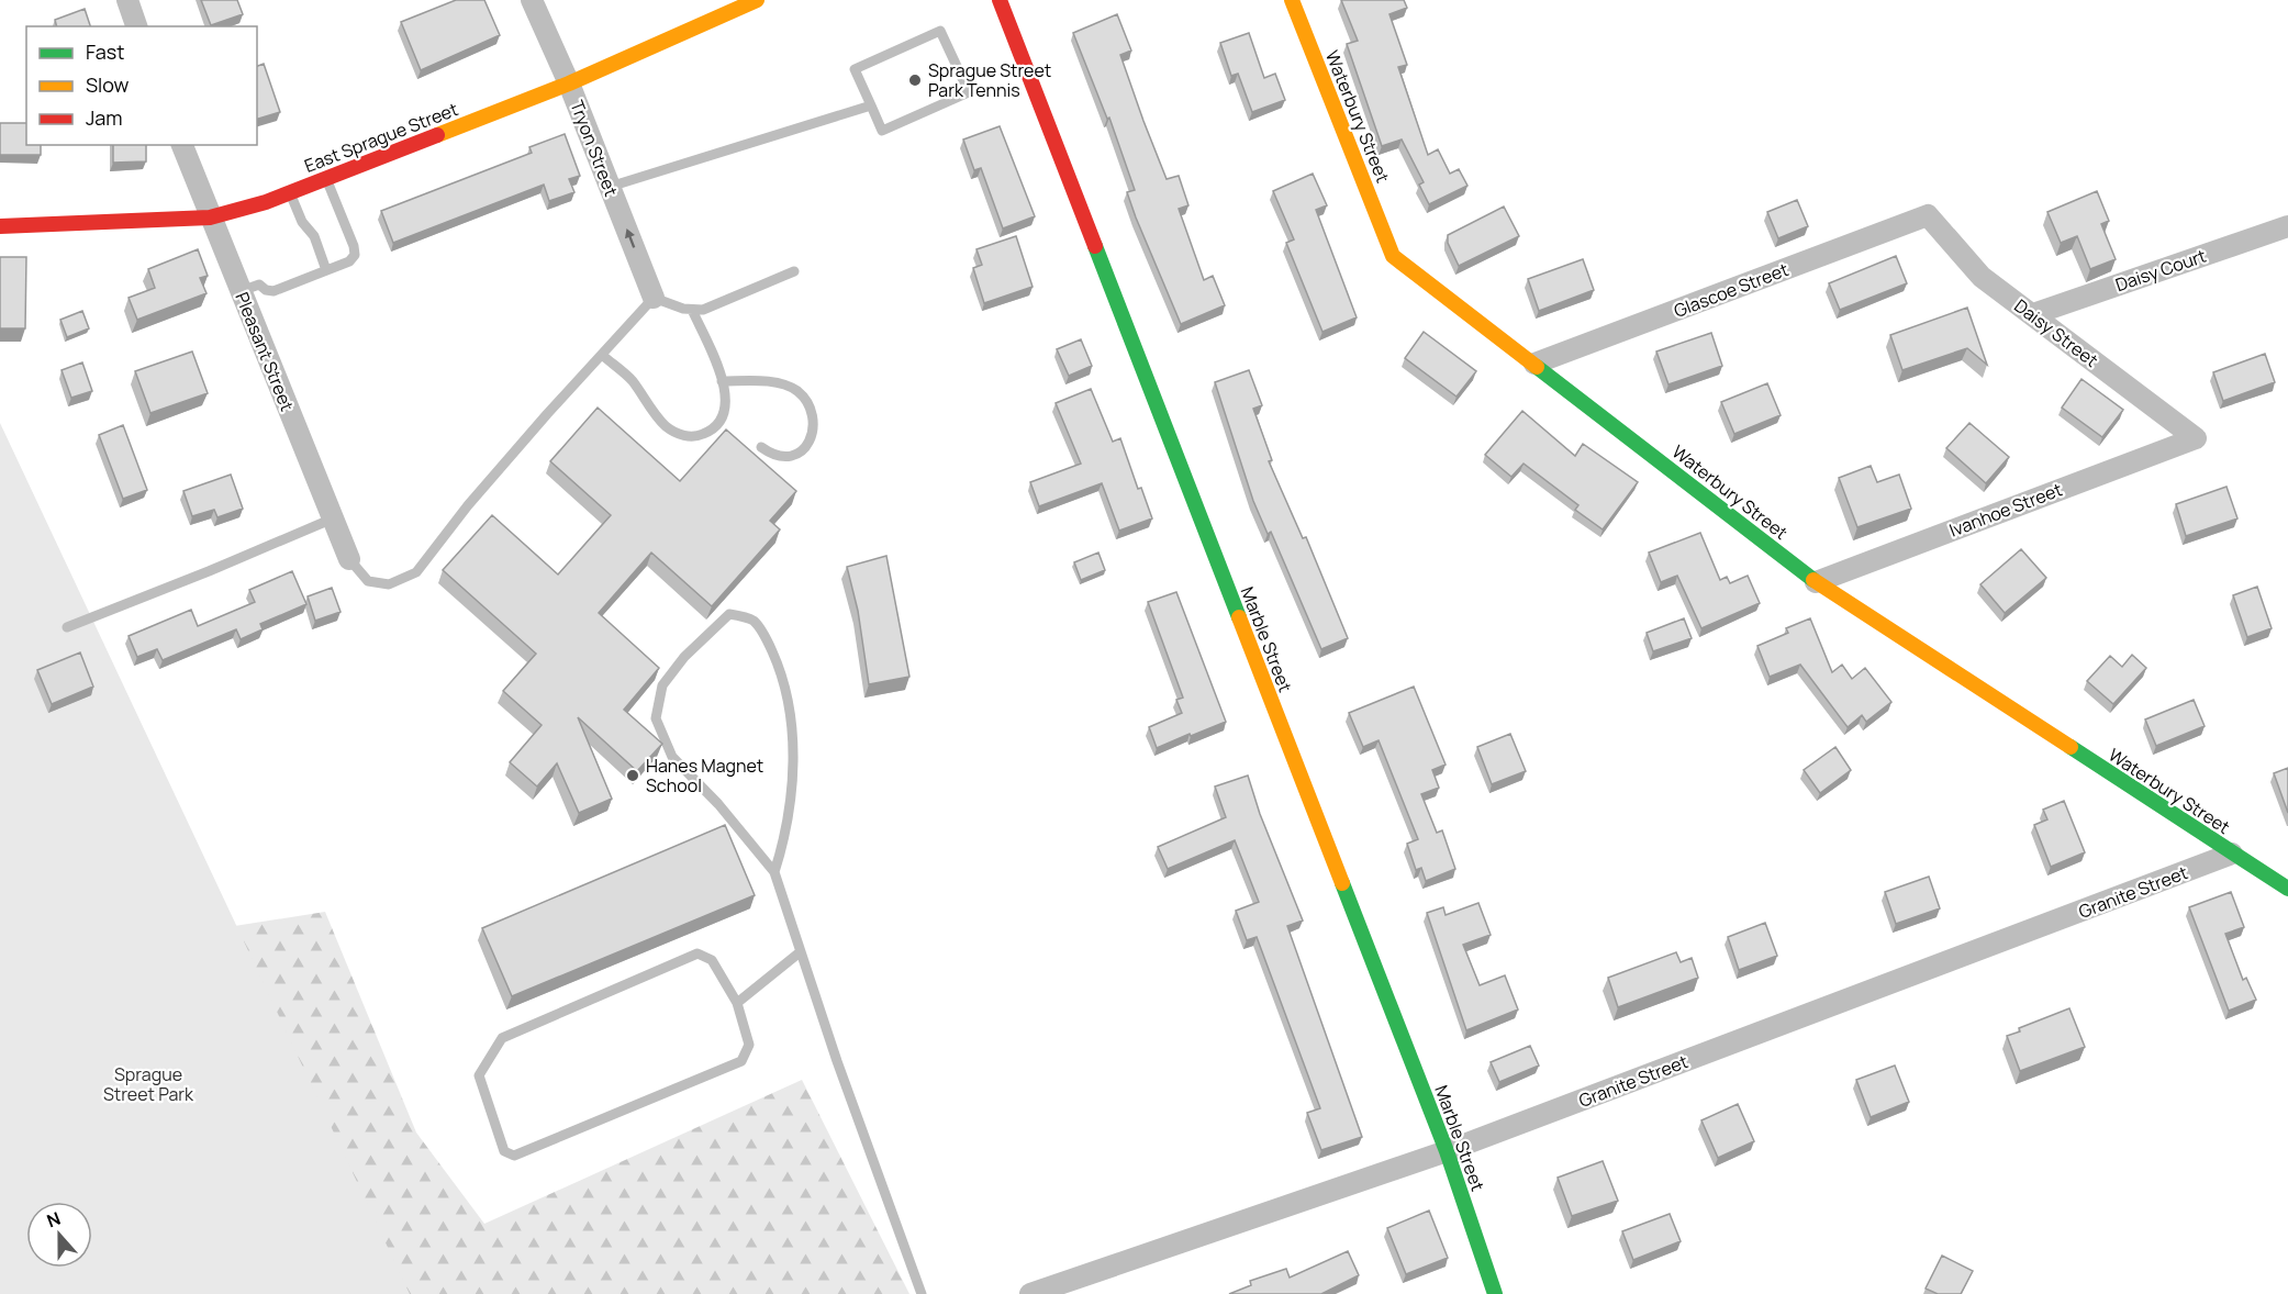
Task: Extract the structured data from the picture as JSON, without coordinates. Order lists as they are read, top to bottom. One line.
{"streets":{"street":["Waterbury Street","East Sprague Street","Tryon Street","Daisy Court","Glascoe Street","Daisy Street","Pleasant Street","Ivanhoe Street","Marble Street","Granite Street"]},"crossings":[["Waterbury Street","Glascoe Street"],["Waterbury Street","Ivanhoe Street"],["Waterbury Street","Granite Street"],["East Sprague Street","Tryon Street"],["East Sprague Street","Pleasant Street"],["Daisy Court","Daisy Street"],["Glascoe Street","Daisy Street"],["Daisy Street","Ivanhoe Street"],["Marble Street","Granite Street"]],"one_way":["Tryon Street"],"parks":["Sprague Street Park"],"places":["Sprague Street Park Tennis","Hanes Magnet School"],"legend":["Fast","Slow","Jam"],"north":"top"}
